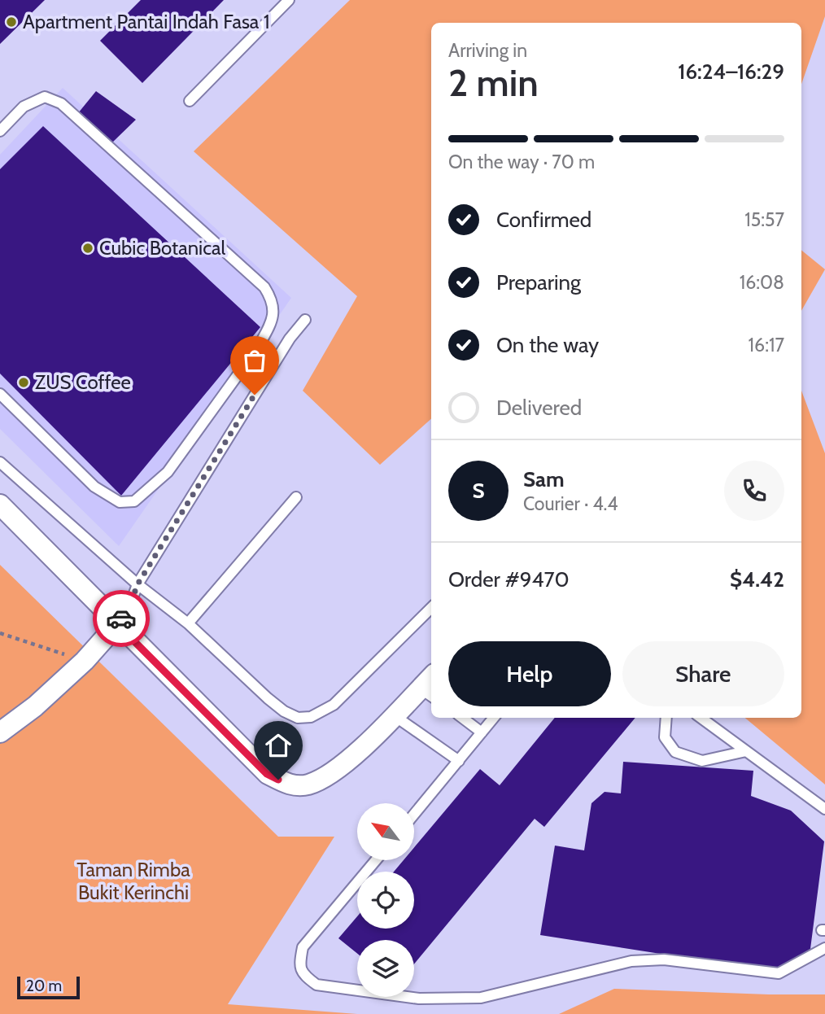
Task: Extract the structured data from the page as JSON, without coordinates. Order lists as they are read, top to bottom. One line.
{"parks":["Taman Rimba Bukit Kerinchi"],"places":["Apartment Pantai Indah Fasa 1","Cubic Botanical","ZUS Coffee"],"scale_bar":"20 m","north":"top left","page":{"heading":["2 min","Arriving in","16:24–16:29"],"panel":["Sam","Courier · 4.4","Order #9470","$4.42"],"bar":"On the way · 70 m","list":[["Confirmed","15:57"],["Preparing","16:08"],["On the way","16:17"],"Delivered"],"round":"S","buttons":["Help","Share"],"scale":"20 m"}}
